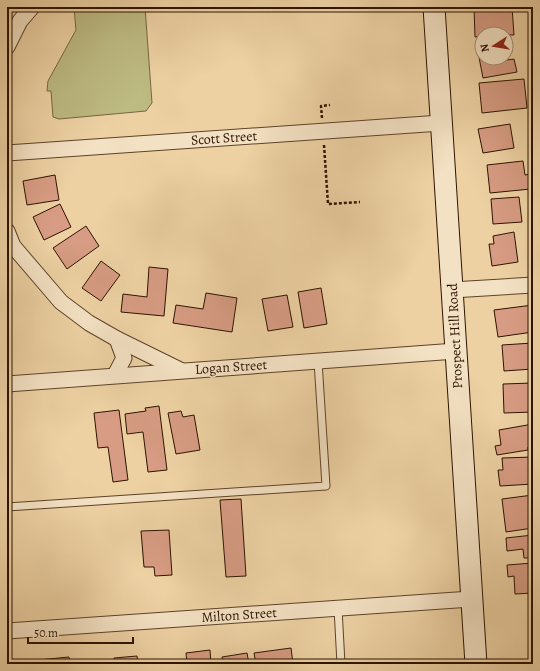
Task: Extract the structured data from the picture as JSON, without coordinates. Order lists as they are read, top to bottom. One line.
{"streets":{"street":["Scott Street","Prospect Hill Road","Logan Street","Milton Street"]},"crossings":[["Scott Street","Prospect Hill Road"],["Prospect Hill Road","Logan Street"],["Prospect Hill Road","Milton Street"]],"scale_bar":"50 m","north":"left"}
